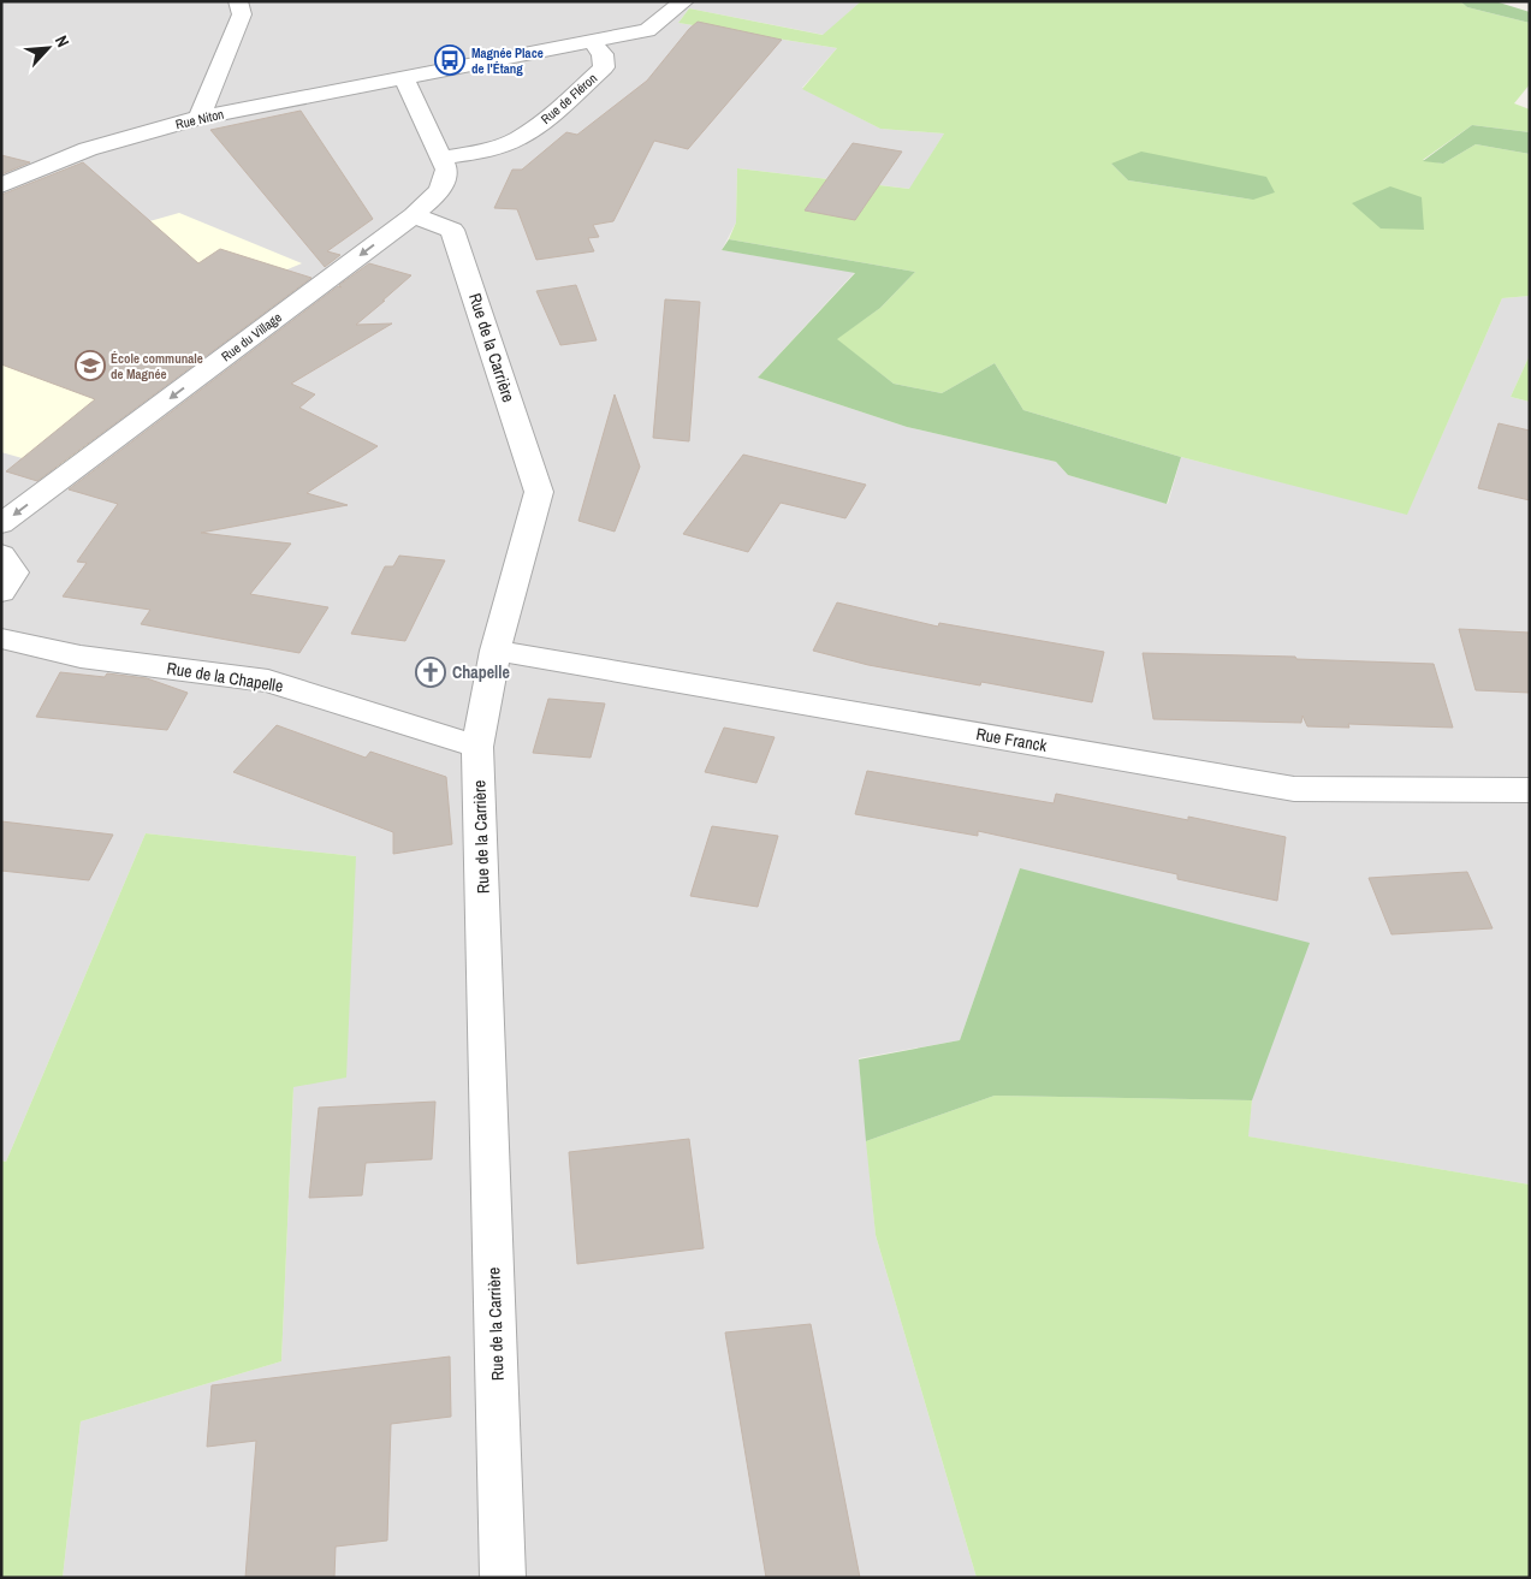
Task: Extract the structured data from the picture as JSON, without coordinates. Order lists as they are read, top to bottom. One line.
{"streets":{"street":["Rue de Fléron","Rue Niton","Rue du Village","Rue de la Carrière","Rue de la Chapelle","Rue Franck"]},"crossings":[["Rue de Fléron","Rue Niton"],["Rue du Village","Rue de la Carrière"],["Rue de la Carrière","Rue de la Chapelle"],["Rue de la Carrière","Rue Franck"]],"one_way":["Rue du Village"],"places":{"bus stop":["Magnée Place de l'Étang"],"school or university":["École communale de Magnée"],"church":["Chapelle"]},"north":"top right"}
